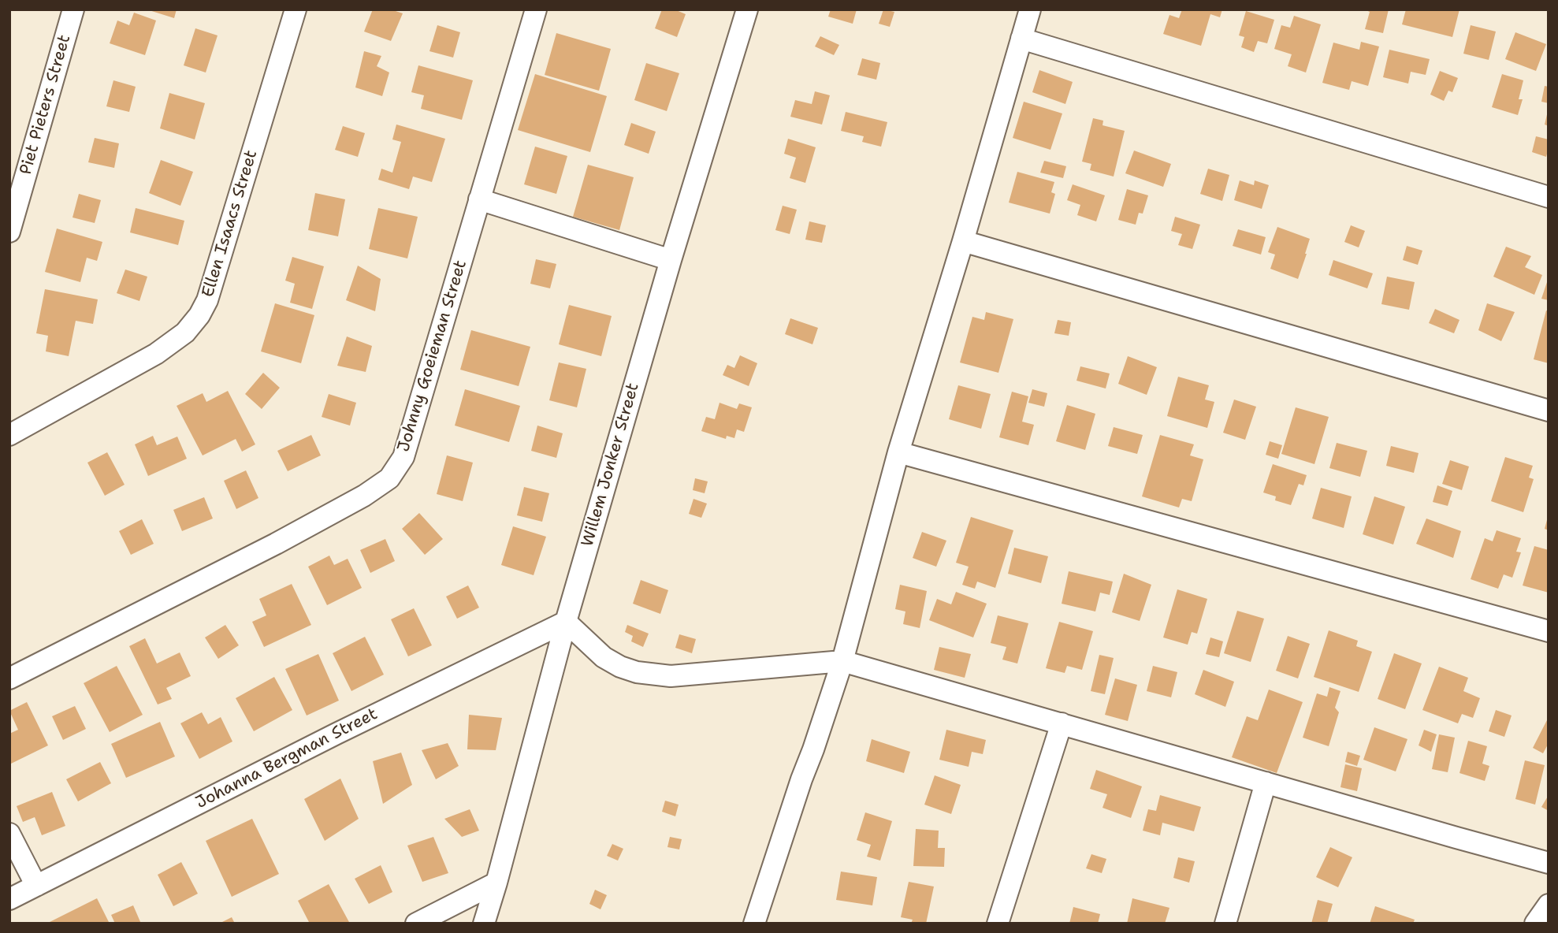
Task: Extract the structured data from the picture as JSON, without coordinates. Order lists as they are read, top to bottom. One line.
{"streets":{"street":["Piet Pieters Street","Ellen Isaacs Street","Johnny Goeieman Street","Willem Jonker Street","Johanna Bergman Street"]},"crossings":[["Willem Jonker Street","Johanna Bergman Street"]]}
